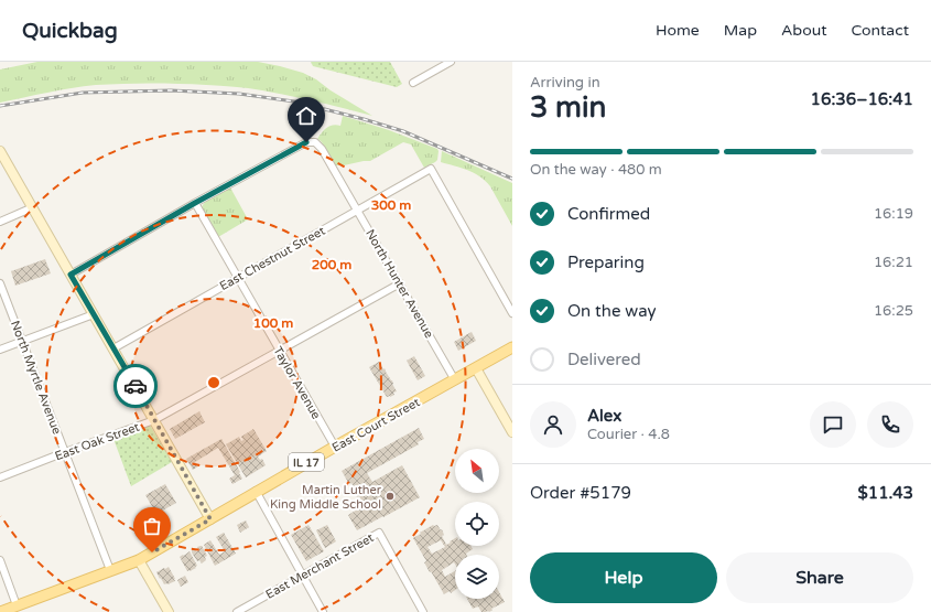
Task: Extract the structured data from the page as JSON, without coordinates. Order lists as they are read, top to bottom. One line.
{"streets":{"main road":["East Court Street","IL 17"],"street":["East Chestnut Street","North Hunter Avenue","North Myrtle Avenue","Taylor Avenue","East Oak Street","East Merchant Street"]},"crossings":[["East Chestnut Street","North Hunter Avenue"],["East Chestnut Street","Taylor Avenue"],["North Hunter Avenue","Taylor Avenue"],["North Hunter Avenue","East Court Street"],["North Hunter Avenue","East Oak Street"],["North Myrtle Avenue","East Court Street"],["North Myrtle Avenue","East Oak Street"],["Taylor Avenue","East Court Street"],["Taylor Avenue","East Oak Street"]],"places":["Martin Luther King Middle School"],"north":"top left","page":{"header":"Quickbag","nav":["Home","Map","About","Contact"],"heading":["3 min","Arriving in","16:36–16:41"],"panel":["Alex","Courier · 4.8","Order #5179","$11.43"],"bar":"On the way · 480 m","list":[["Confirmed","16:19"],["Preparing","16:21"],["On the way","16:25"],"Delivered"],"buttons":["Help","Share"]},"rings":["300 m","200 m","100 m"]}
